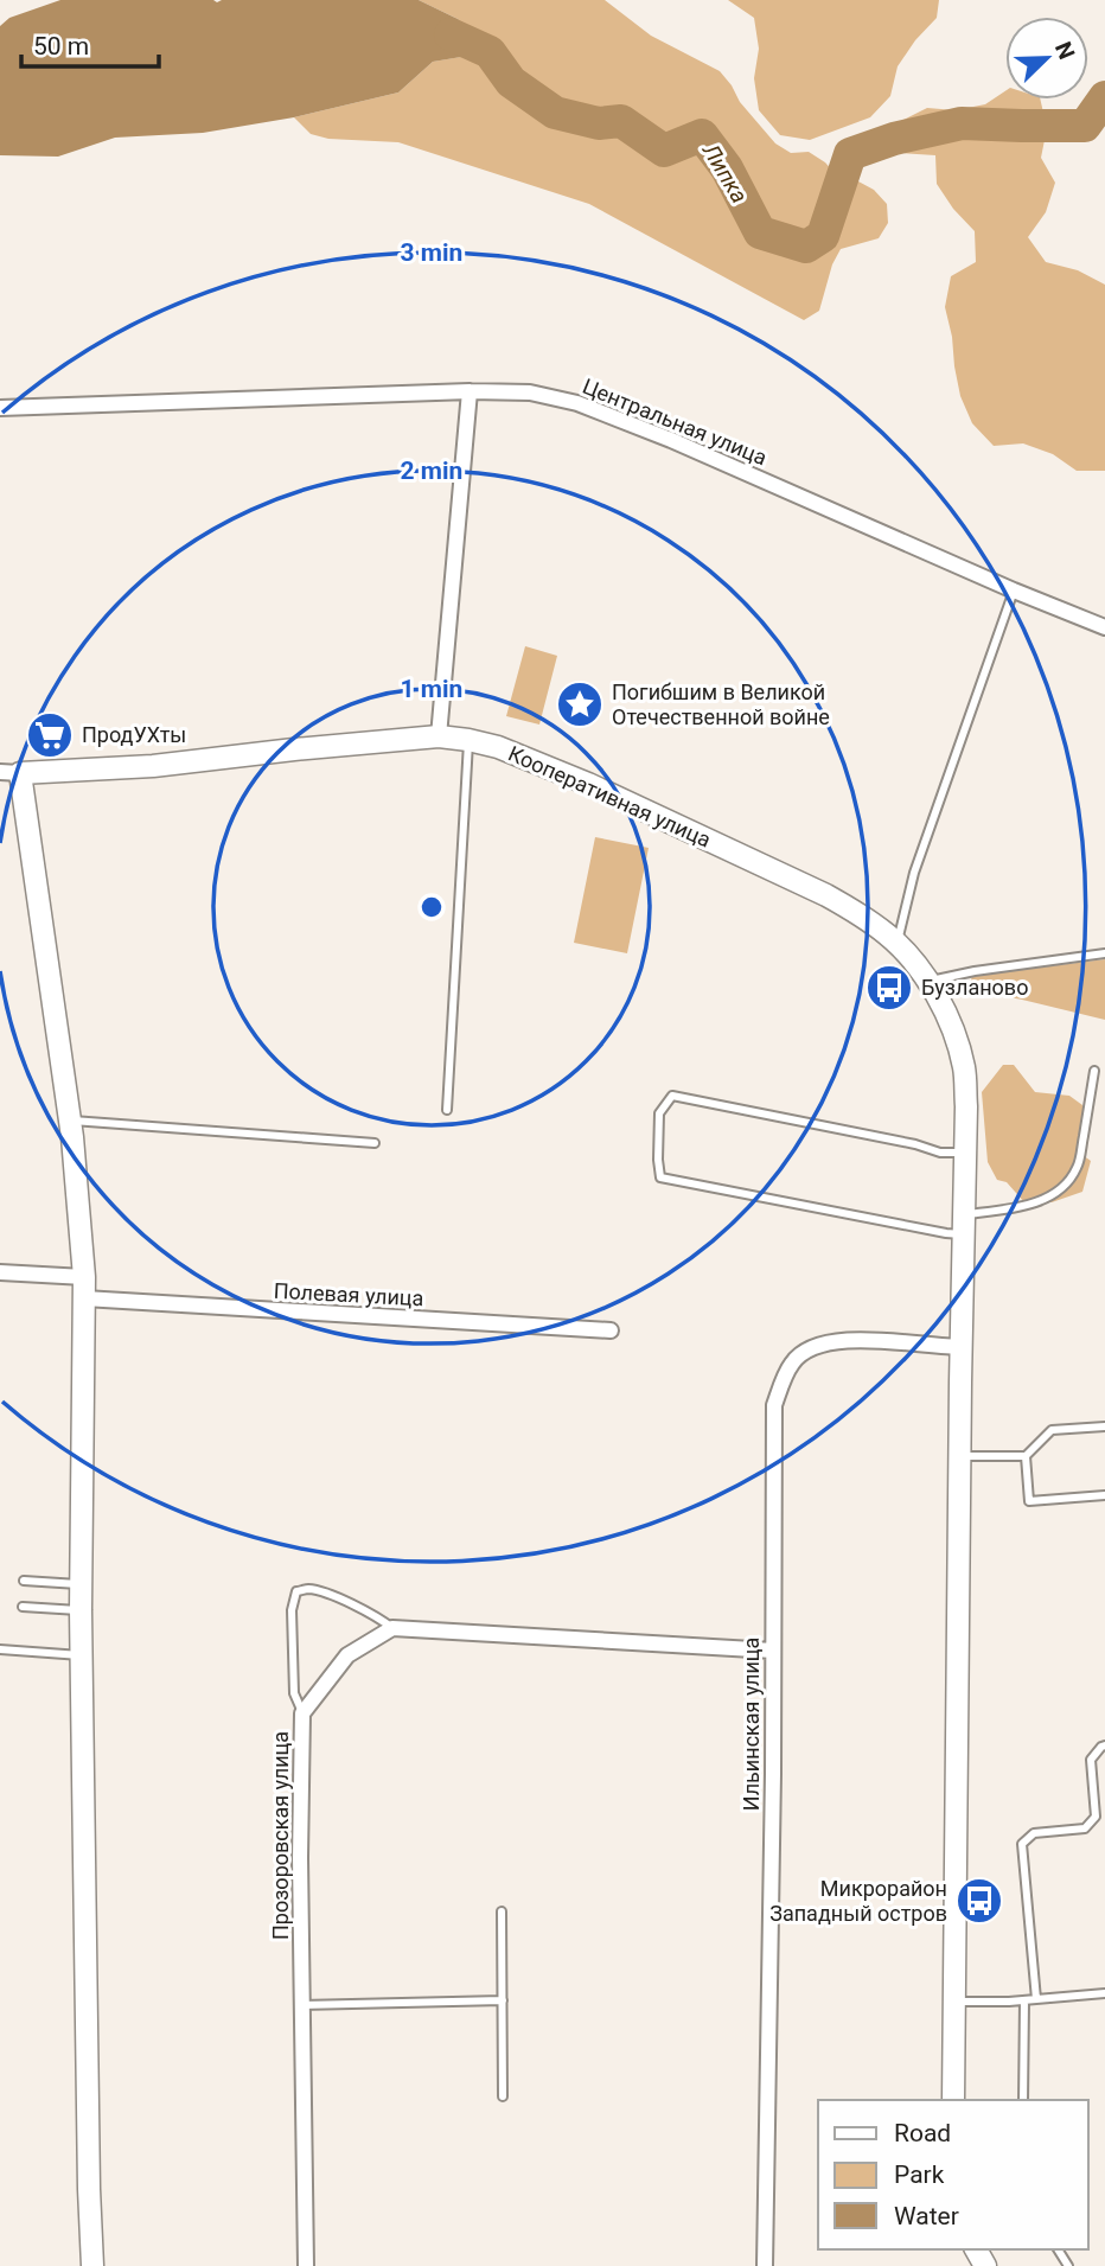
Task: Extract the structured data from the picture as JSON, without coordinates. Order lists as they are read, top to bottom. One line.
{"streets":{"street":["Центральная улица","Кооперативная улица","Полевая улица","Ильинская улица","Прозоровская улица"]},"crossings":[["Кооперативная улица","Ильинская улица"]],"water":["Липка"],"places":{"place":["Погибшим в Великой Отечественной войне"],"supermarket":["ПродУХты"],"bus stop":["Бузланово","Микрорайон Западный остров"]},"legend":["Road","Park","Water"],"scale_bar":"50 m","north":"top right","rings":["3 min","2 min","1 min"]}
